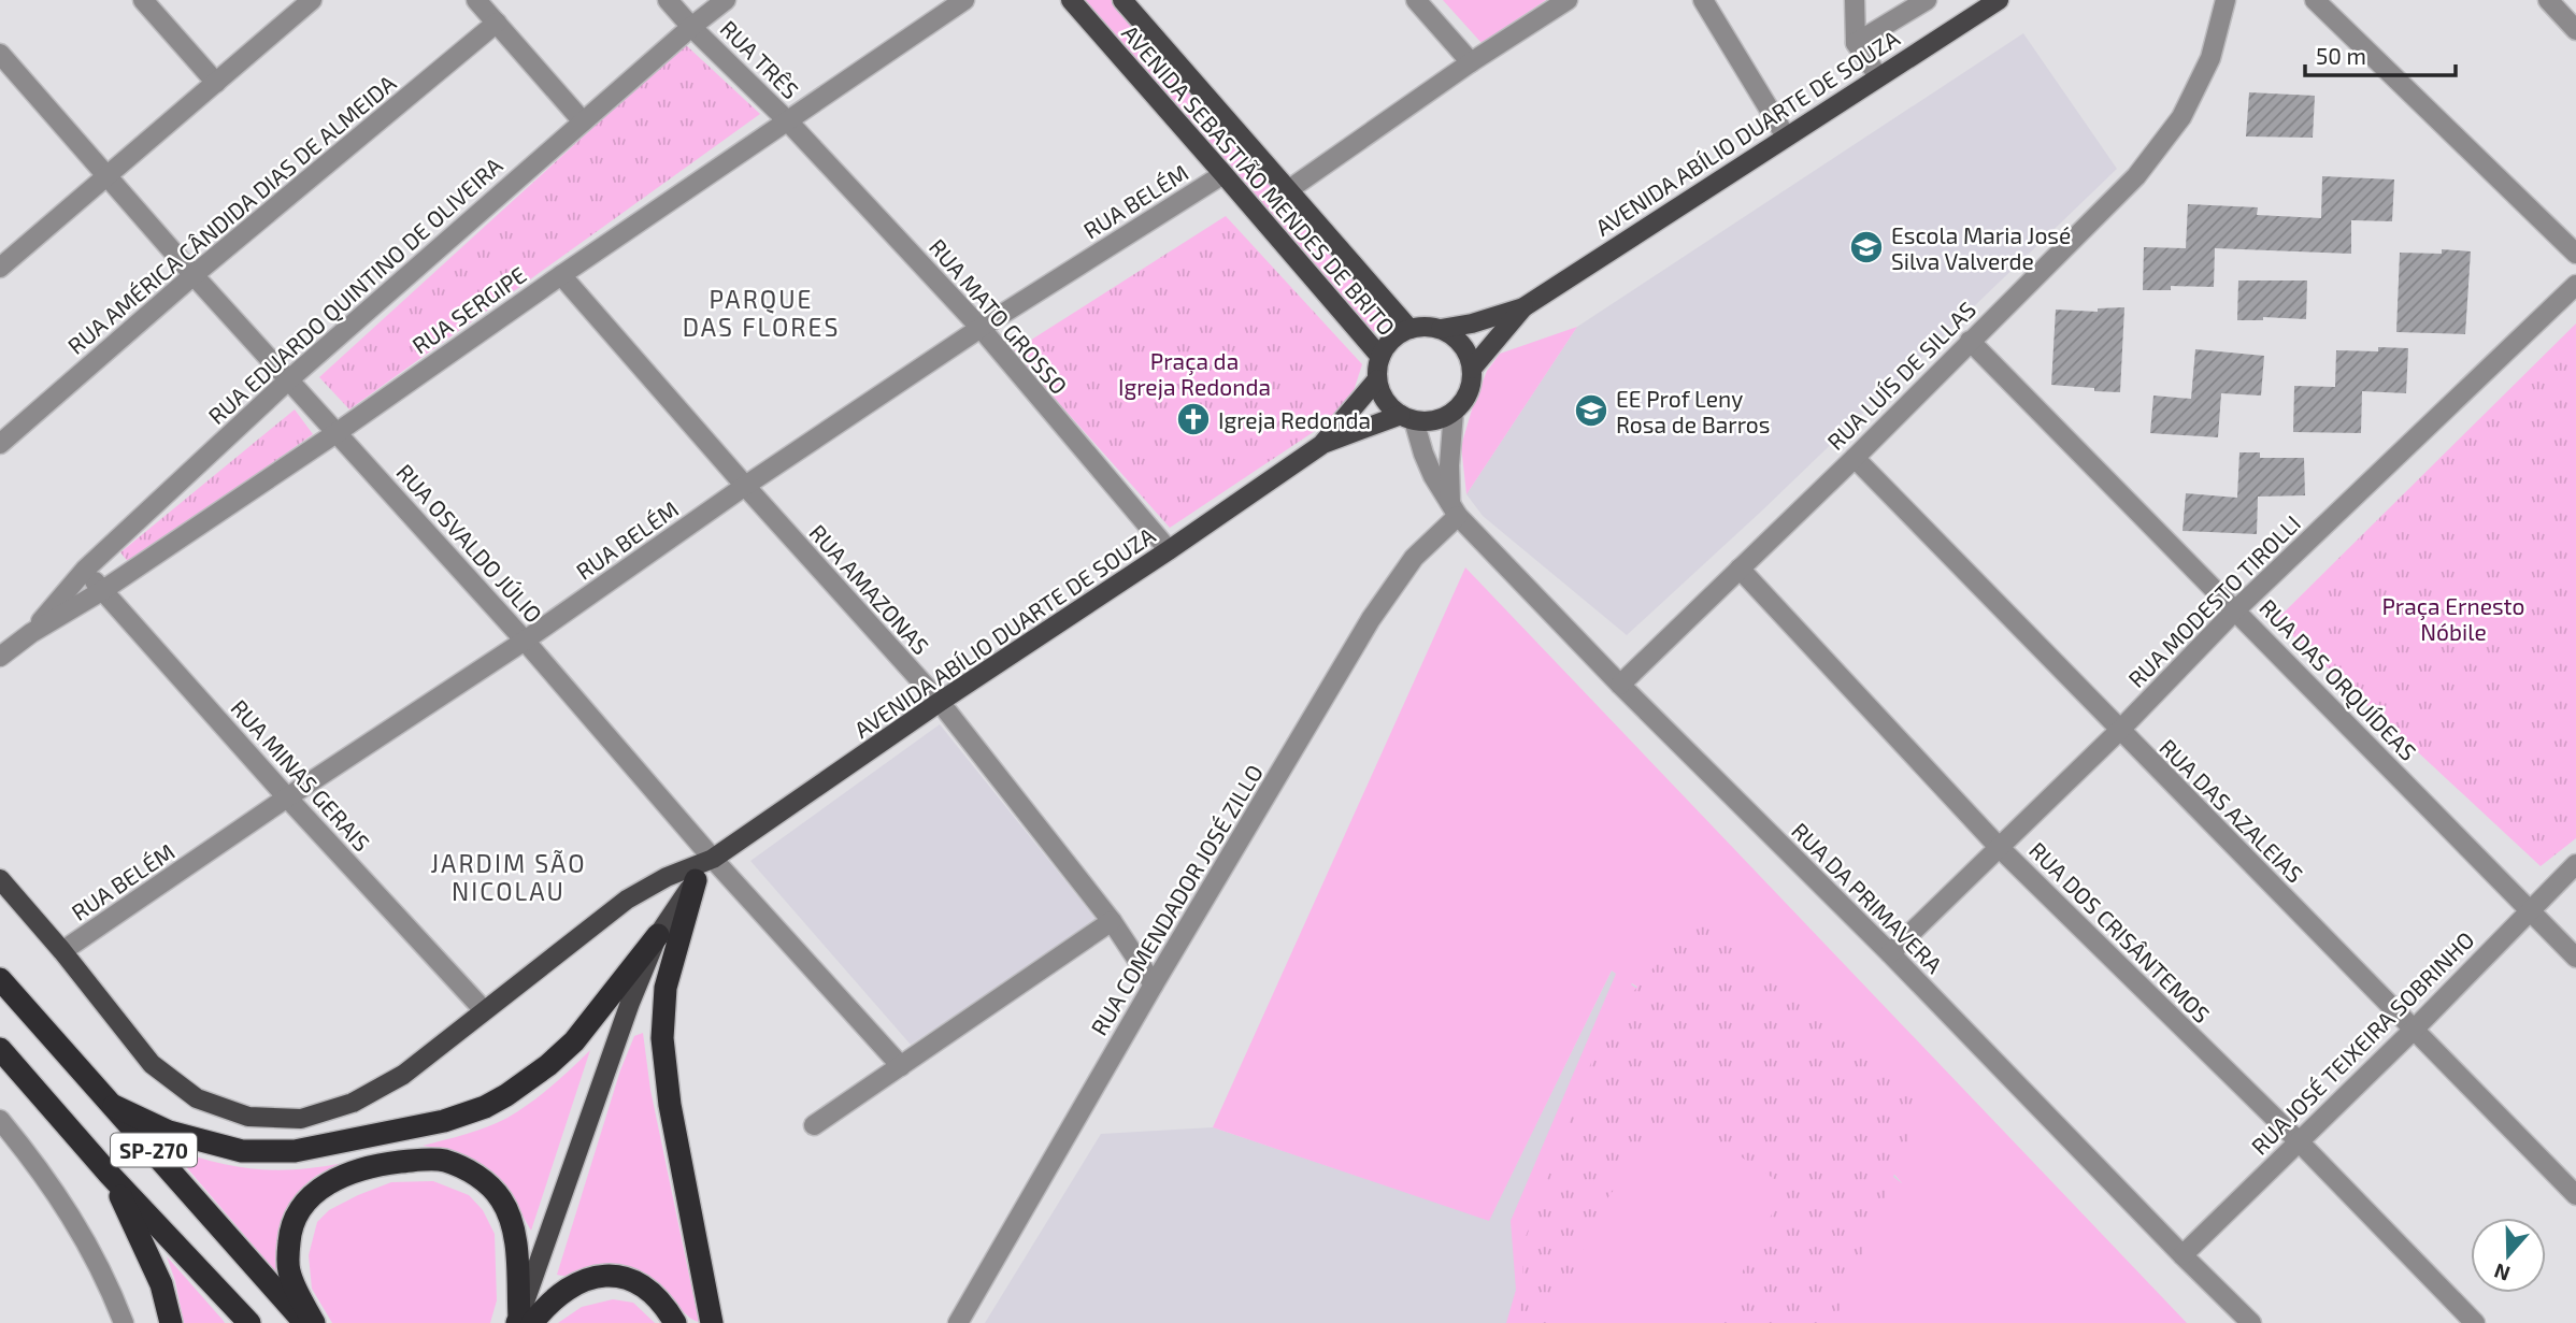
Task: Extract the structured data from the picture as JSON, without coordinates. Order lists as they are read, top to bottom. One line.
{"streets":{"highway":["SP-270"],"main road":["AVENIDA ABÍLIO DUARTE DE SOUZA","AVENIDA SEBASTIÃO MENDES DE BRITO"],"street":["RUA TRÊS","RUA BELÉM","RUA AMÉRICA CÂNDIDA DIAS DE ALMEIDA","RUA EDUARDO QUINTINO DE OLIVEIRA","RUA SERGIPE","RUA MATO GROSSO","RUA LUÍS DE SILLAS","RUA OSVALDO JÚLIO","RUA AMAZONAS","RUA MODESTO TIROLLI","RUA DAS ORQUÍDEAS","RUA MINAS GERAIS","RUA DAS AZALEIAS","RUA DA PRIMAVERA","RUA COMENDADOR JOSÉ ZILLO","RUA DOS CRISÂNTEMOS","RUA JOSÉ TEIXEIRA SOBRINHO"]},"crossings":[["RUA TRÊS","RUA EDUARDO QUINTINO DE OLIVEIRA"],["RUA TRÊS","RUA SERGIPE"],["RUA TRÊS","RUA MATO GROSSO"],["AVENIDA ABÍLIO DUARTE DE SOUZA","AVENIDA SEBASTIÃO MENDES DE BRITO"],["AVENIDA ABÍLIO DUARTE DE SOUZA","RUA MATO GROSSO"],["AVENIDA ABÍLIO DUARTE DE SOUZA","RUA OSVALDO JÚLIO"],["AVENIDA ABÍLIO DUARTE DE SOUZA","RUA AMAZONAS"],["AVENIDA ABÍLIO DUARTE DE SOUZA","RUA DA PRIMAVERA"],["AVENIDA SEBASTIÃO MENDES DE BRITO","RUA BELÉM"],["AVENIDA SEBASTIÃO MENDES DE BRITO","RUA DA PRIMAVERA"],["RUA BELÉM","RUA MATO GROSSO"],["RUA BELÉM","RUA OSVALDO JÚLIO"],["RUA BELÉM","RUA AMAZONAS"],["RUA BELÉM","RUA MINAS GERAIS"],["RUA AMÉRICA CÂNDIDA DIAS DE ALMEIDA","RUA OSVALDO JÚLIO"],["RUA EDUARDO QUINTINO DE OLIVEIRA","RUA SERGIPE"],["RUA EDUARDO QUINTINO DE OLIVEIRA","RUA OSVALDO JÚLIO"],["RUA EDUARDO QUINTINO DE OLIVEIRA","RUA MINAS GERAIS"],["RUA SERGIPE","RUA MATO GROSSO"],["RUA SERGIPE","RUA OSVALDO JÚLIO"],["RUA SERGIPE","RUA AMAZONAS"],["RUA SERGIPE","RUA MINAS GERAIS"],["RUA LUÍS DE SILLAS","RUA DAS ORQUÍDEAS"],["RUA LUÍS DE SILLAS","RUA DAS AZALEIAS"],["RUA LUÍS DE SILLAS","RUA DA PRIMAVERA"],["RUA LUÍS DE SILLAS","RUA DOS CRISÂNTEMOS"],["RUA AMAZONAS","RUA COMENDADOR JOSÉ ZILLO"],["RUA MODESTO TIROLLI","RUA DAS ORQUÍDEAS"],["RUA MODESTO TIROLLI","RUA DAS AZALEIAS"],["RUA MODESTO TIROLLI","RUA DA PRIMAVERA"],["RUA MODESTO TIROLLI","RUA DOS CRISÂNTEMOS"],["RUA DAS ORQUÍDEAS","RUA JOSÉ TEIXEIRA SOBRINHO"],["RUA DAS AZALEIAS","RUA JOSÉ TEIXEIRA SOBRINHO"],["RUA DA PRIMAVERA","RUA COMENDADOR JOSÉ ZILLO"],["RUA DA PRIMAVERA","RUA JOSÉ TEIXEIRA SOBRINHO"],["RUA DOS CRISÂNTEMOS","RUA JOSÉ TEIXEIRA SOBRINHO"]],"districts":["PARQUE DAS FLORES","JARDIM SÃO NICOLAU"],"parks":["Praça da Igreja Redonda","Praça Ernesto Nóbile"],"places":{"school or university":["Escola Maria José Silva Valverde","EE Prof Leny Rosa de Barros"],"church":["Igreja Redonda"]},"scale_bar":"50 m","north":"bottom"}
